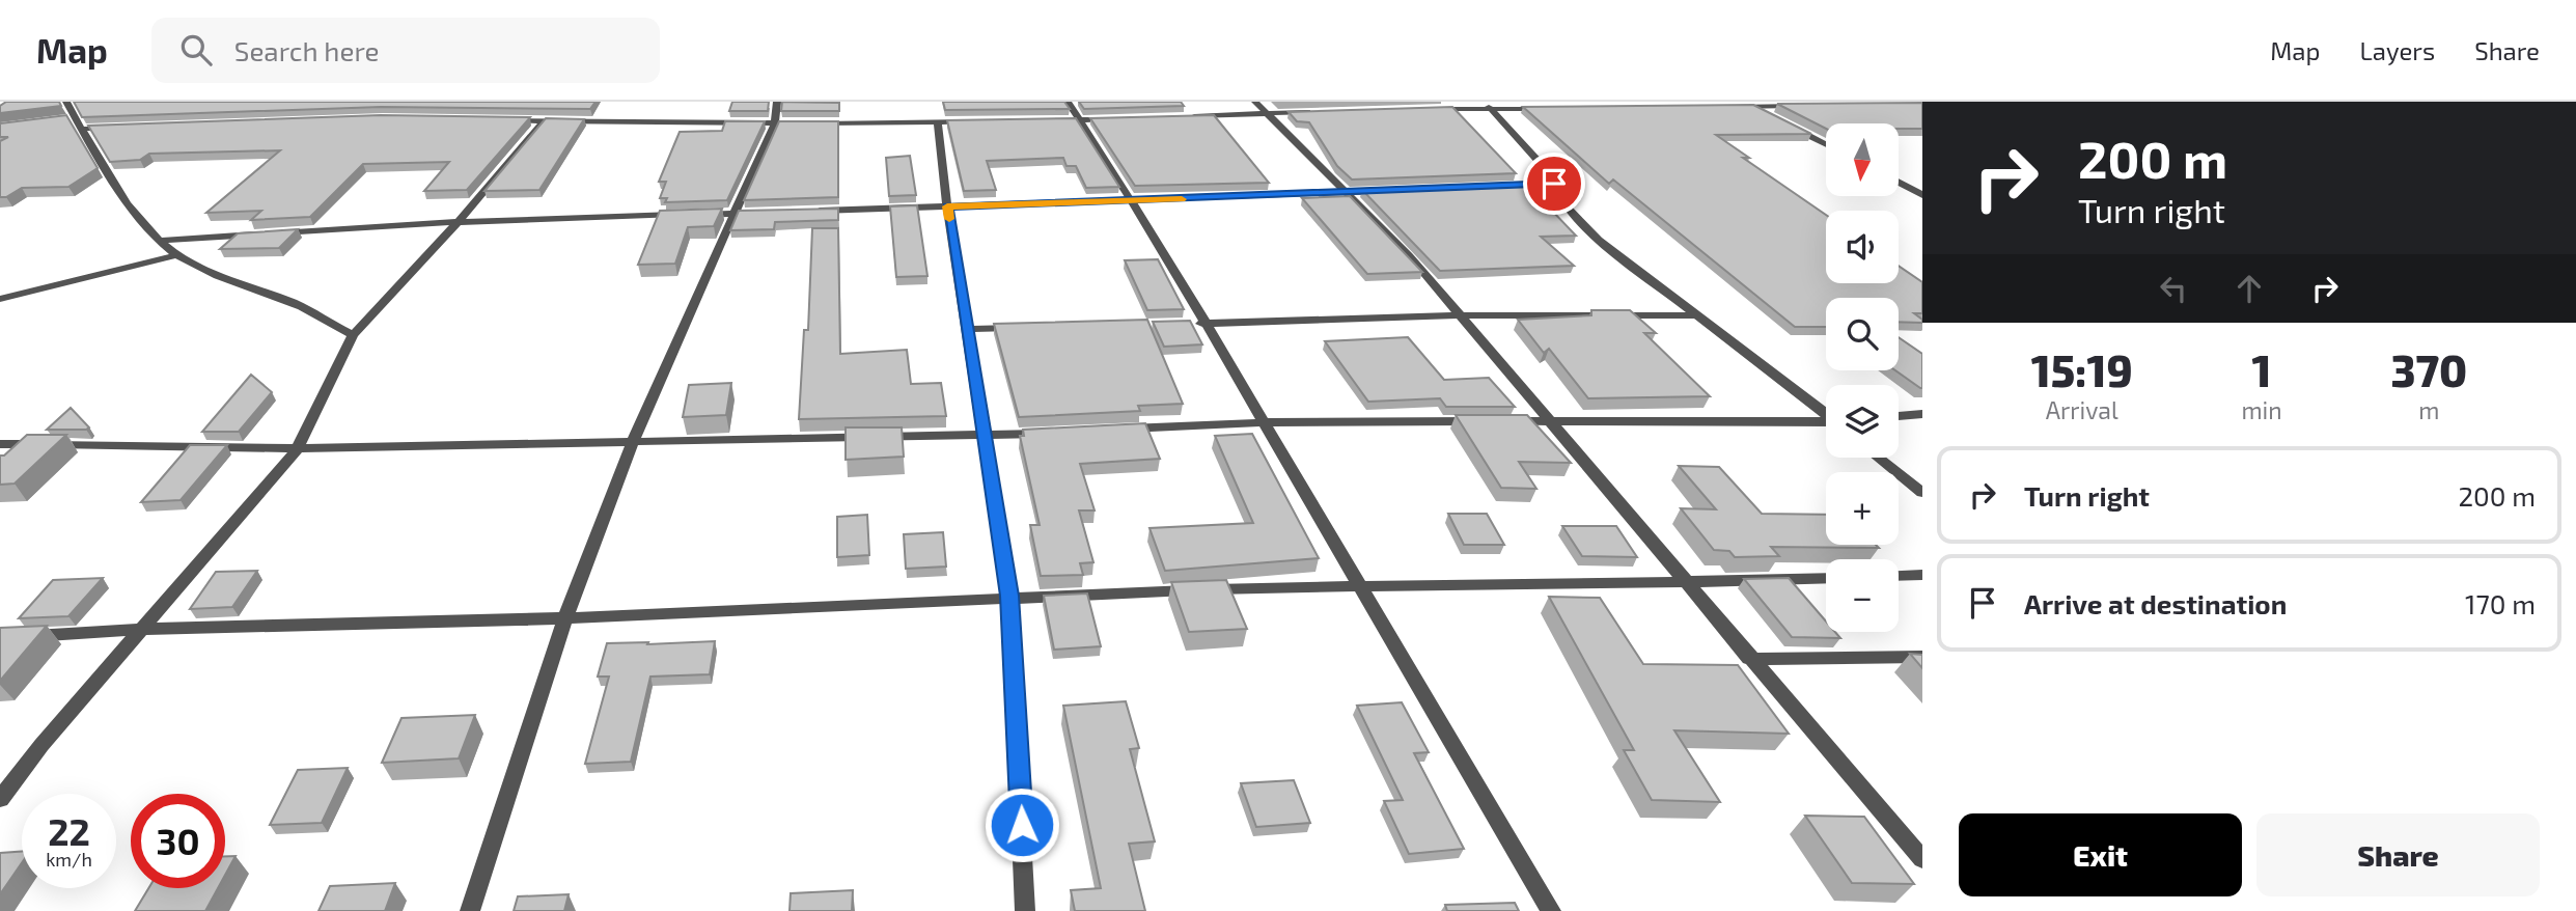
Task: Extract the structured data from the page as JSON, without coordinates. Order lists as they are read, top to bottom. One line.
{"north":"bottom","page":{"header":"Map","search":"Search here","nav":["Map","Layers","Share"],"turn":["200 m","Turn right"],"map_buttons":["+","−"],"eta":["15:19","Arrival","1","min","370","m"],"list":[{"name":"Turn right","value":"200 m"},{"name":"Arrive at destination","value":"170 m"}],"speed":"22 km/h","limit":"30","buttons":["Exit","Share"]}}
